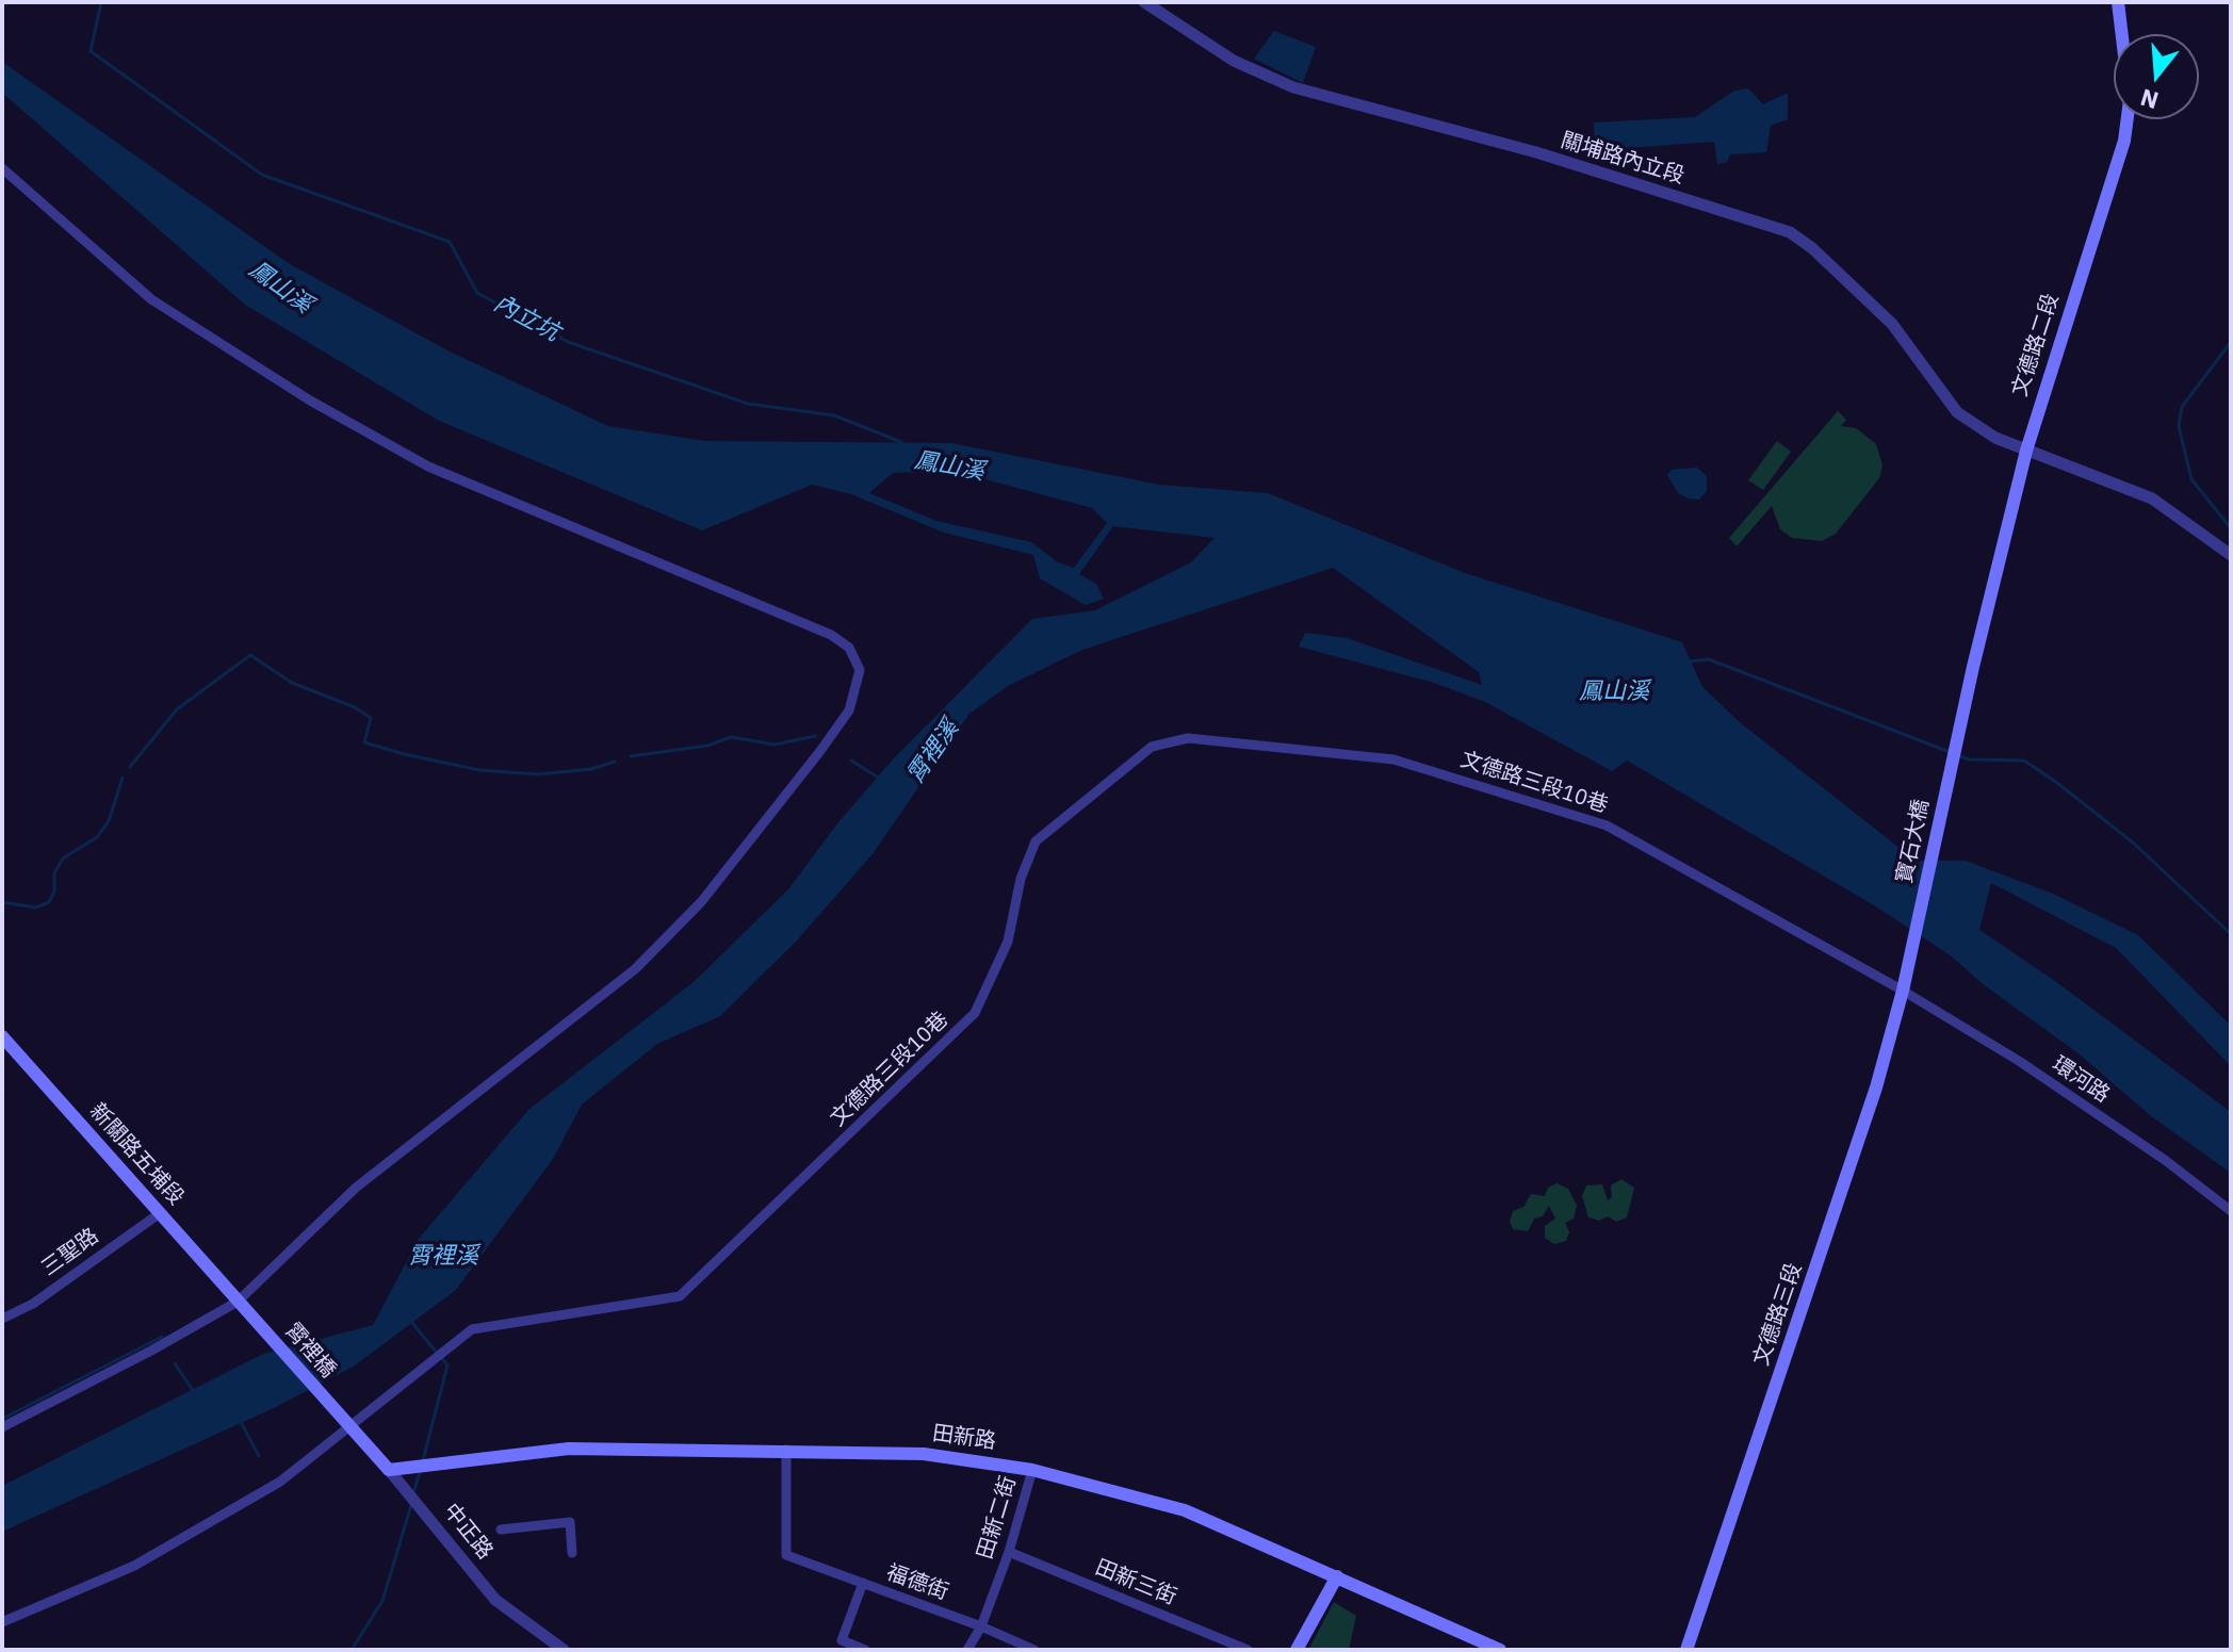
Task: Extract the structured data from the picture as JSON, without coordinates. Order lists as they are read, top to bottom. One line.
{"streets":{"main road":["文德路二段","寶石大橋","新關路五埔段","文德路三段","霄裡橋","田新路","中正路"],"street":["關埔路內立段","文德路三段10巷","環河路","三聖路","田新二街","福德街","田新三街"]},"crossings":[["關埔路內立段","文德路二段"],["文德路二段","寶石大橋"],["文德路三段10巷","寶石大橋"],["文德路三段10巷","環河路"],["文德路三段10巷","文德路三段"],["文德路三段10巷","霄裡橋"],["文德路三段10巷","中正路"],["寶石大橋","環河路"],["寶石大橋","文德路三段"],["環河路","文德路三段"],["新關路五埔段","三聖路"],["新關路五埔段","霄裡橋"],["霄裡橋","中正路"],["田新路","田新二街"],["田新路","中正路"],["田新路","福德街"],["田新二街","福德街"],["田新二街","田新三街"]],"water":["鳳山溪","內立坑","霄裡溪"],"north":"bottom"}
